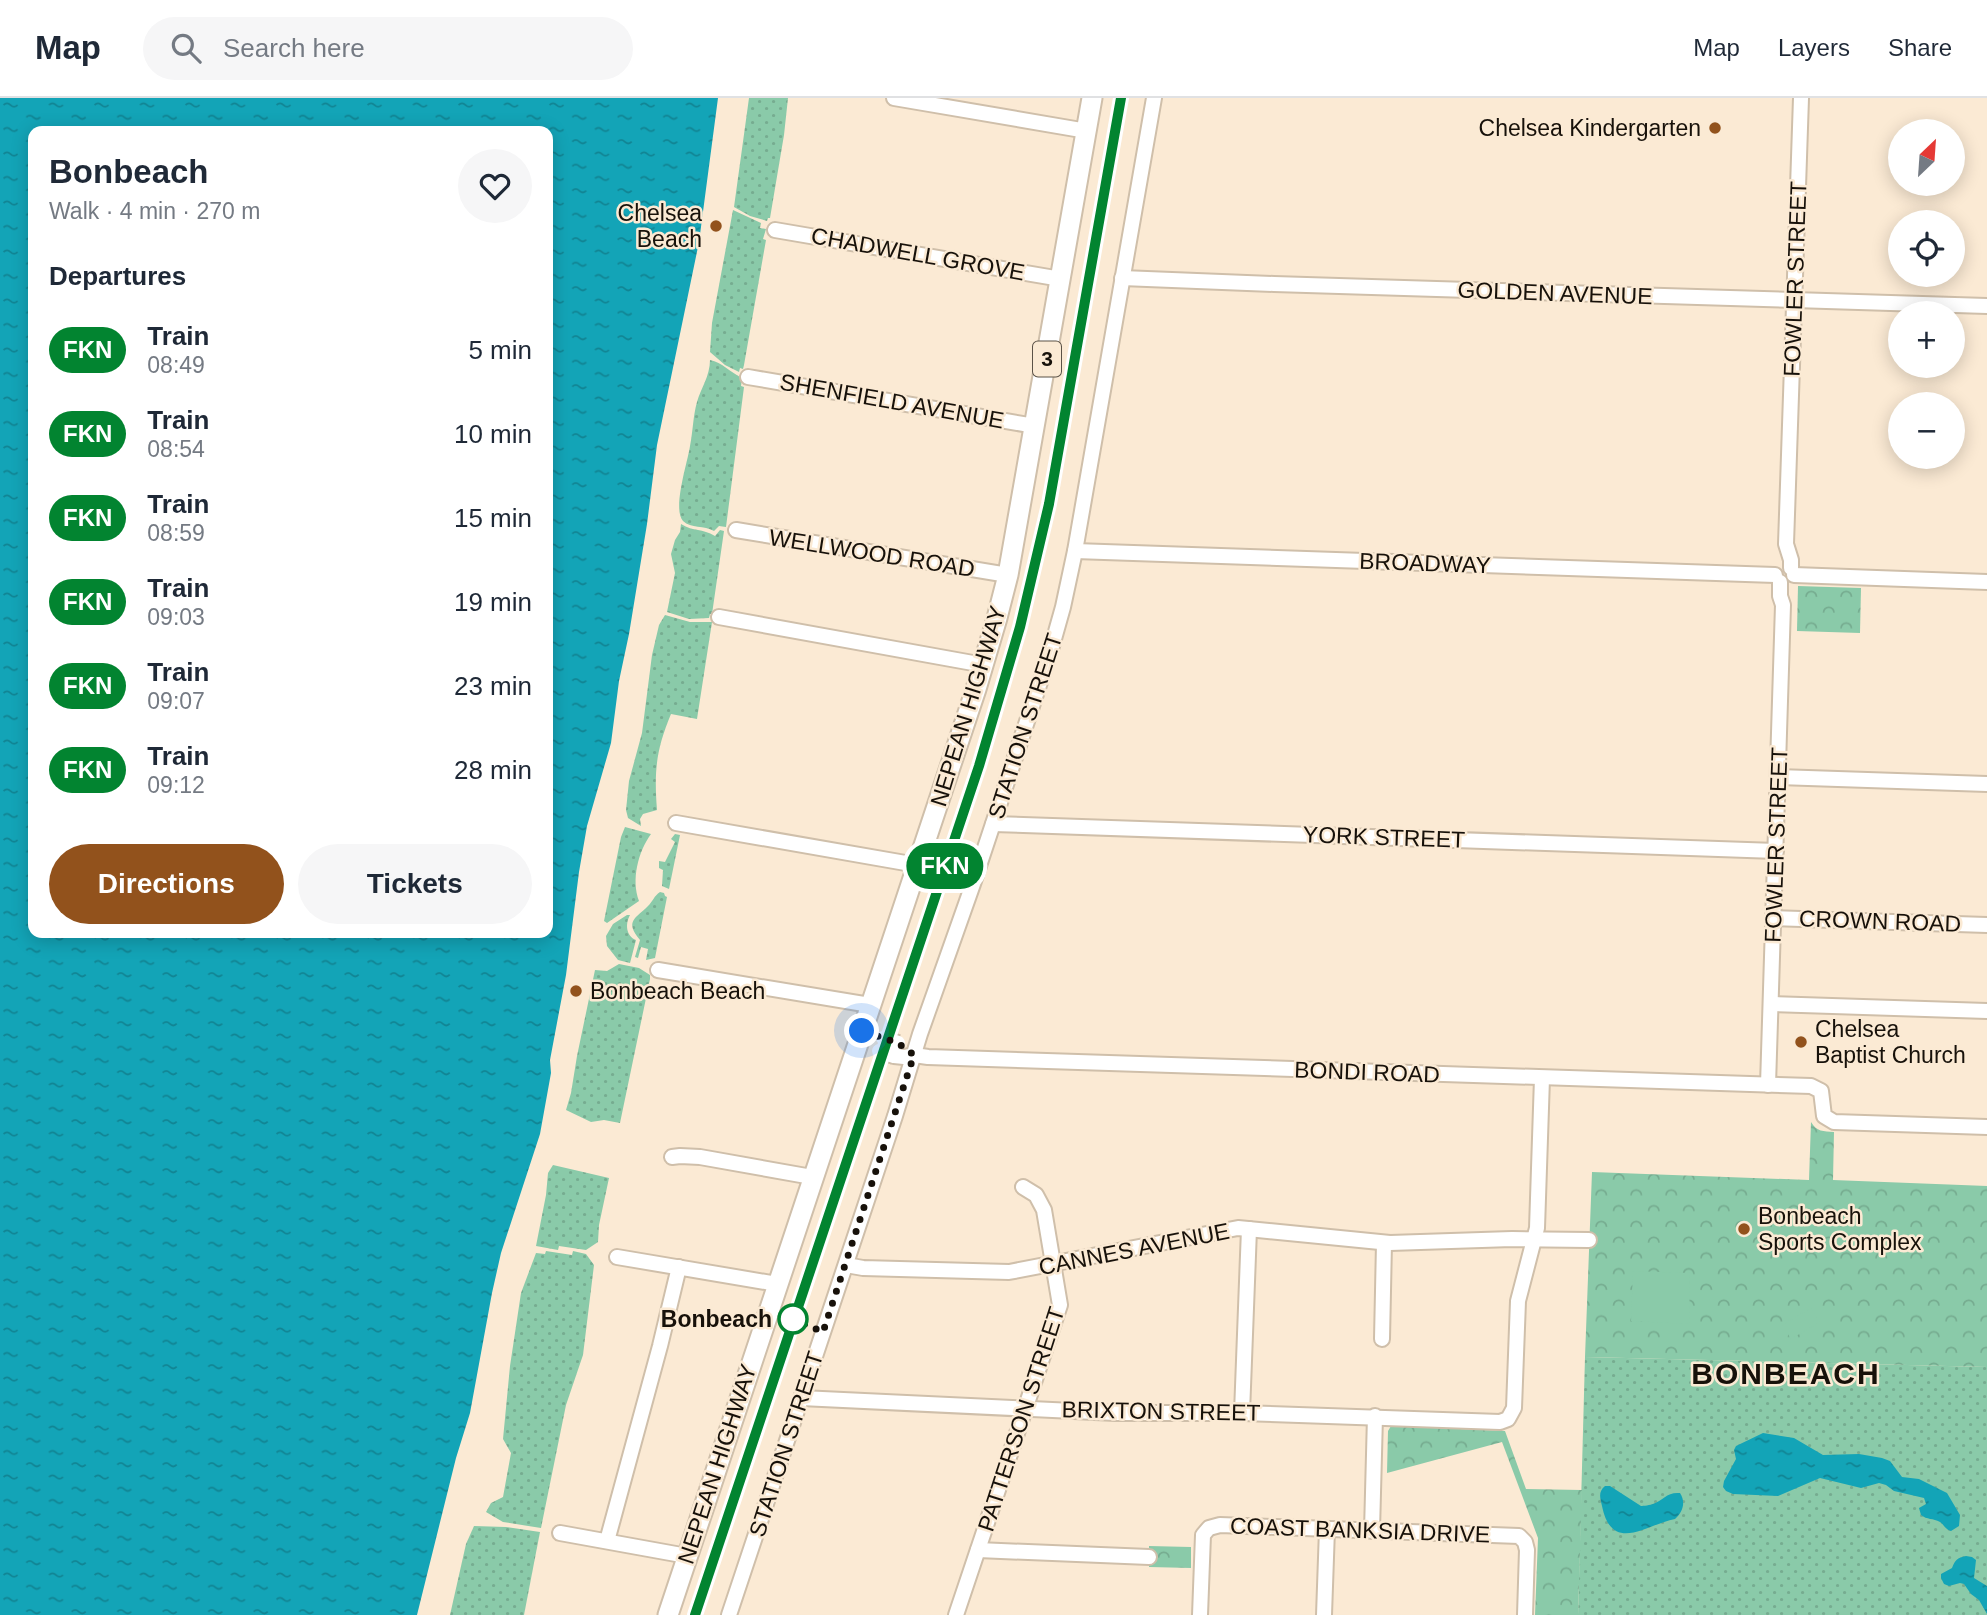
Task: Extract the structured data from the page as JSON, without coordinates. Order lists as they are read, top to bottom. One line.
{"streets":{"highway":["3","NEPEAN HIGHWAY"],"street":["CHADWELL GROVE","FOWLER STREET","GOLDEN AVENUE","SHENFIELD AVENUE","WELLWOOD ROAD","BROADWAY","STATION STREET","YORK STREET","CROWN ROAD","BONDI ROAD","CANNES AVENUE","BRIXTON STREET","PATTERSON STREET","COAST BANKSIA DRIVE"]},"crossings":[["CHADWELL GROVE","NEPEAN HIGHWAY"],["FOWLER STREET","GOLDEN AVENUE"],["FOWLER STREET","BROADWAY"],["FOWLER STREET","YORK STREET"],["FOWLER STREET","CROWN ROAD"],["FOWLER STREET","BONDI ROAD"],["GOLDEN AVENUE","STATION STREET"],["SHENFIELD AVENUE","NEPEAN HIGHWAY"],["WELLWOOD ROAD","NEPEAN HIGHWAY"],["BROADWAY","STATION STREET"],["STATION STREET","YORK STREET"],["STATION STREET","BONDI ROAD"],["STATION STREET","CANNES AVENUE"],["STATION STREET","BRIXTON STREET"],["CANNES AVENUE","BRIXTON STREET"],["CANNES AVENUE","PATTERSON STREET"],["BRIXTON STREET","PATTERSON STREET"]],"districts":["BONBEACH"],"places":["Chelsea Kindergarten","Chelsea Beach","Bonbeach Beach","Chelsea Baptist Church","Bonbeach Sports Complex","Bonbeach"],"north":"top right","page":{"header":"Map","search":"Search here","nav":["Map","Layers","Share"],"on_map":"FKN","map_buttons":["+","−"],"heading":[["Bonbeach","Walk · 4 min · 270 m"],"Departures"],"list":[{"mark":"FKN","name":"Train","note":"08:49","value":"5 min"},{"mark":"FKN","name":"Train","note":"08:54","value":"10 min"},{"mark":"FKN","name":"Train","note":"08:59","value":"15 min"},{"mark":"FKN","name":"Train","note":"09:03","value":"19 min"},{"mark":"FKN","name":"Train","note":"09:07","value":"23 min"},{"mark":"FKN","name":"Train","note":"09:12","value":"28 min"}],"buttons":["Directions","Tickets"]}}
